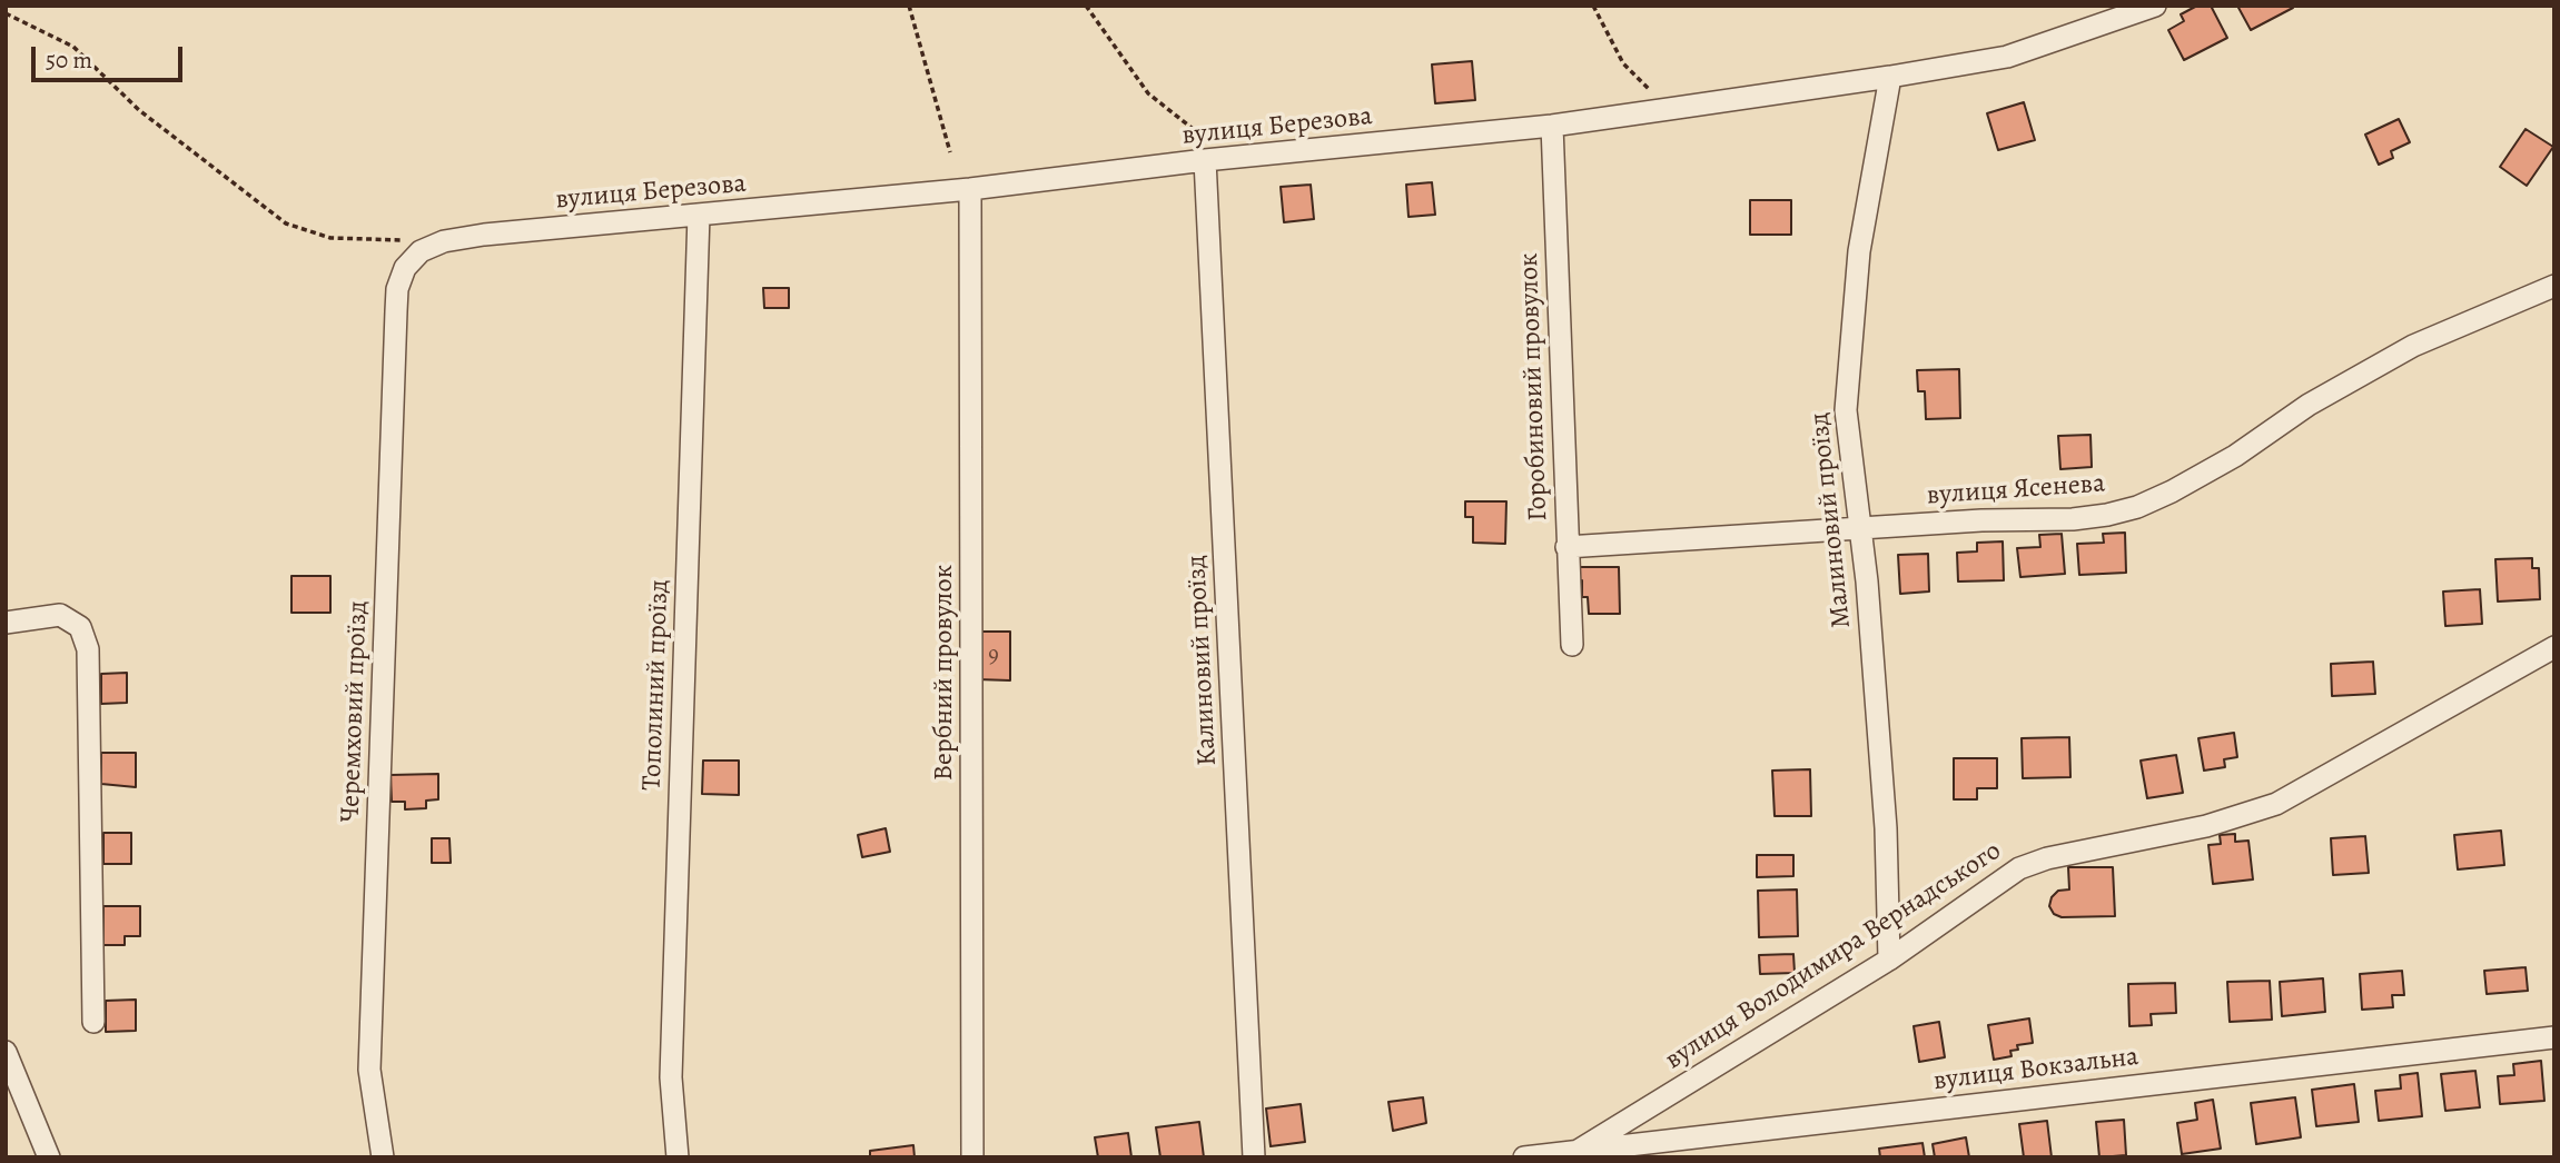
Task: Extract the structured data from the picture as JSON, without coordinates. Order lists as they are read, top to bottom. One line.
{"streets":{"street":["вулиця Березова","Горобиновий провулок","вулиця Ясенева","Малиновий проїзд","Калиновий проїзд","Вербний провулок","Тополиний проїзд","Черемховий проїзд","вулиця Володимира Вернадського","вулиця Вокзальна"]},"crossings":[["вулиця Березова","Горобиновий провулок"],["вулиця Березова","Малиновий проїзд"],["вулиця Березова","Калиновий проїзд"],["вулиця Березова","Вербний провулок"],["вулиця Березова","Тополиний проїзд"],["вулиця Березова","Черемховий проїзд"],["Горобиновий провулок","вулиця Ясенева"],["вулиця Ясенева","Малиновий проїзд"],["Малиновий проїзд","вулиця Володимира Вернадського"],["вулиця Володимира Вернадського","вулиця Вокзальна"]],"house_numbers":["9"],"scale_bar":"50 m"}
